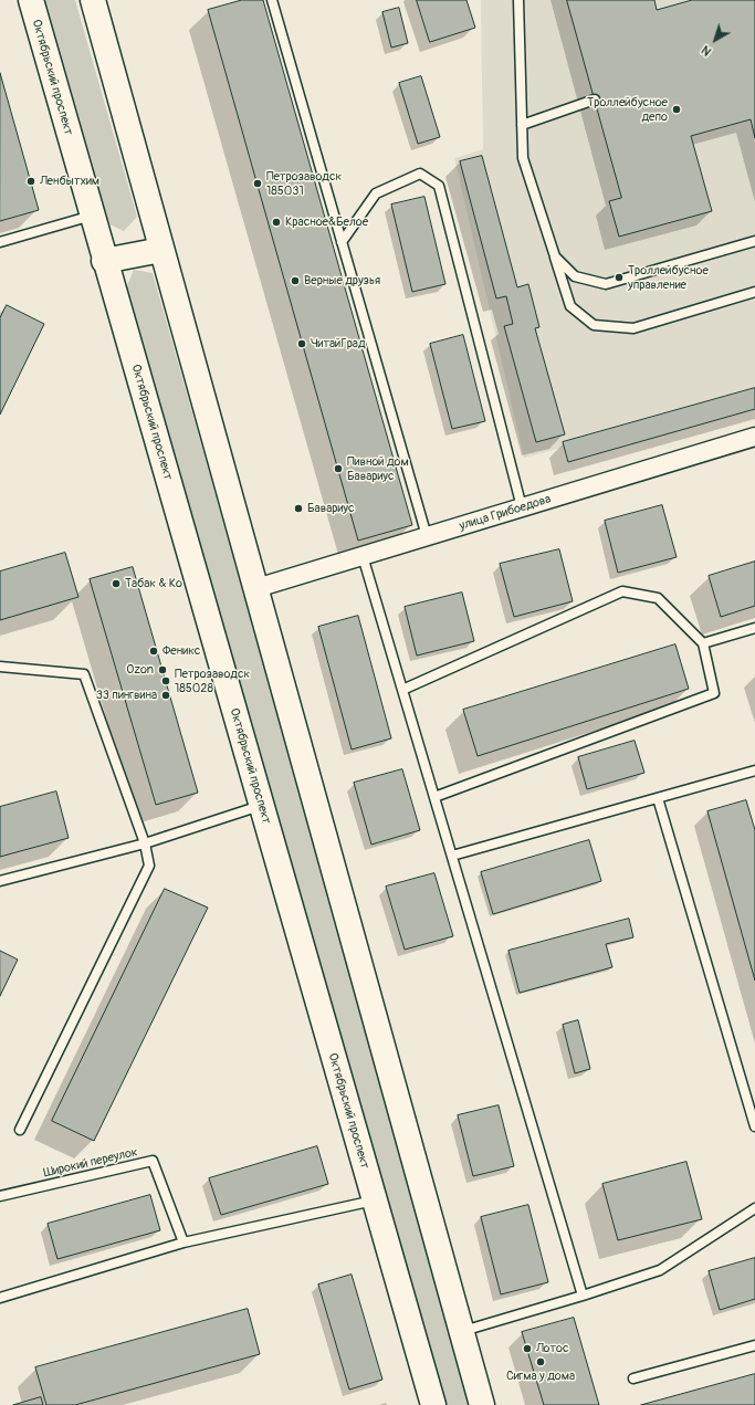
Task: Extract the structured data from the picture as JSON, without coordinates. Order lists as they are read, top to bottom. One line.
{"streets":{"main road":["Октябрьский проспект"],"street":["улица Грибоедова"],"lane":["Широкий переулок"]},"places":["Троллейбусное депо","Ленбытхим","Петрозаводск 185031","Красное&Белое","Троллейбусное управление","Верные друзья","ЧитайГрад","Пивной дом Бавариус","Бавариус","Табак & Ко","Феникс","Ozon","Петрозаводск 185028","33 пингвина","Лотос","Сигма у дома"],"north":"bottom left"}
